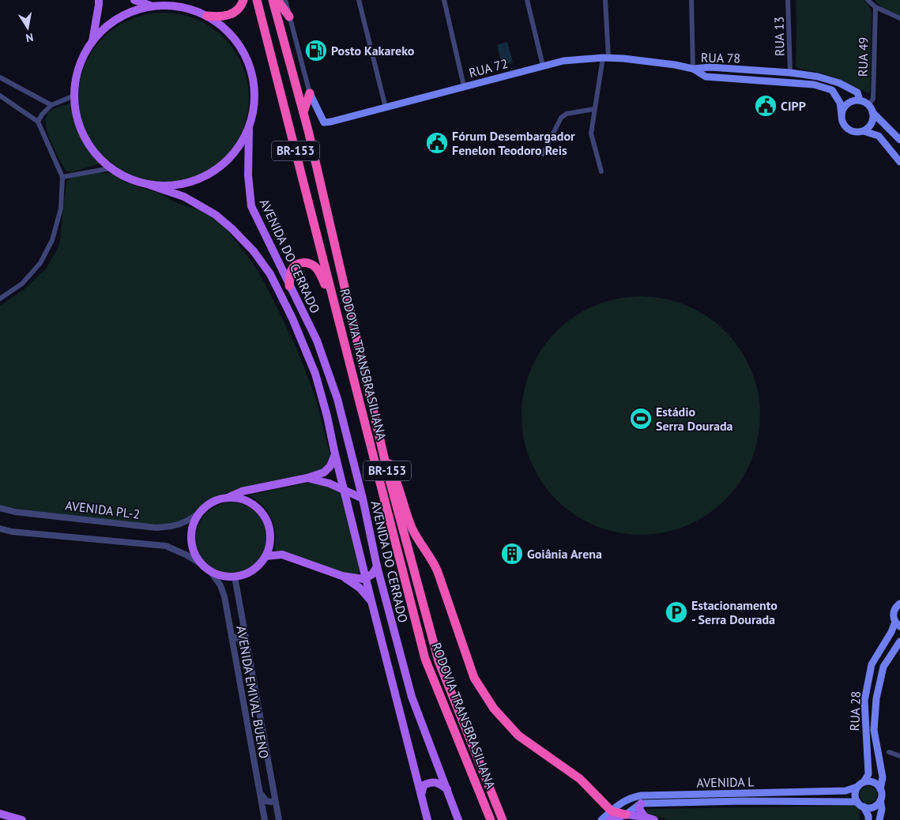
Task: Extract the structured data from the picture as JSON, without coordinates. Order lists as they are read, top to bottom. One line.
{"streets":{"highway":["BR-153","RODOVIA TRANSBRASILIANA"],"main road":["RUA 78","RUA 72","AVENIDA DO CERRADO","RUA 28","AVENIDA L"],"street":["RUA 13","RUA 49","AVENIDA PL-2","AVENIDA EMIVAL BUENO"]},"crossings":[["RUA 13","RUA 78"],["RUA 49","RUA 78"],["RUA 78","RUA 72"],["AVENIDA PL-2","AVENIDA EMIVAL BUENO"],["RUA 28","AVENIDA L"]],"places":{"fuel station":["Posto Kakareko"],"public building":["CIPP","Fórum Desembargador Fenelon Teodoro Reis"],"sports":["Estádio Serra Dourada"],"building":["Goiânia Arena"],"parking":["Estacionamento - Serra Dourada"]},"north":"bottom"}
